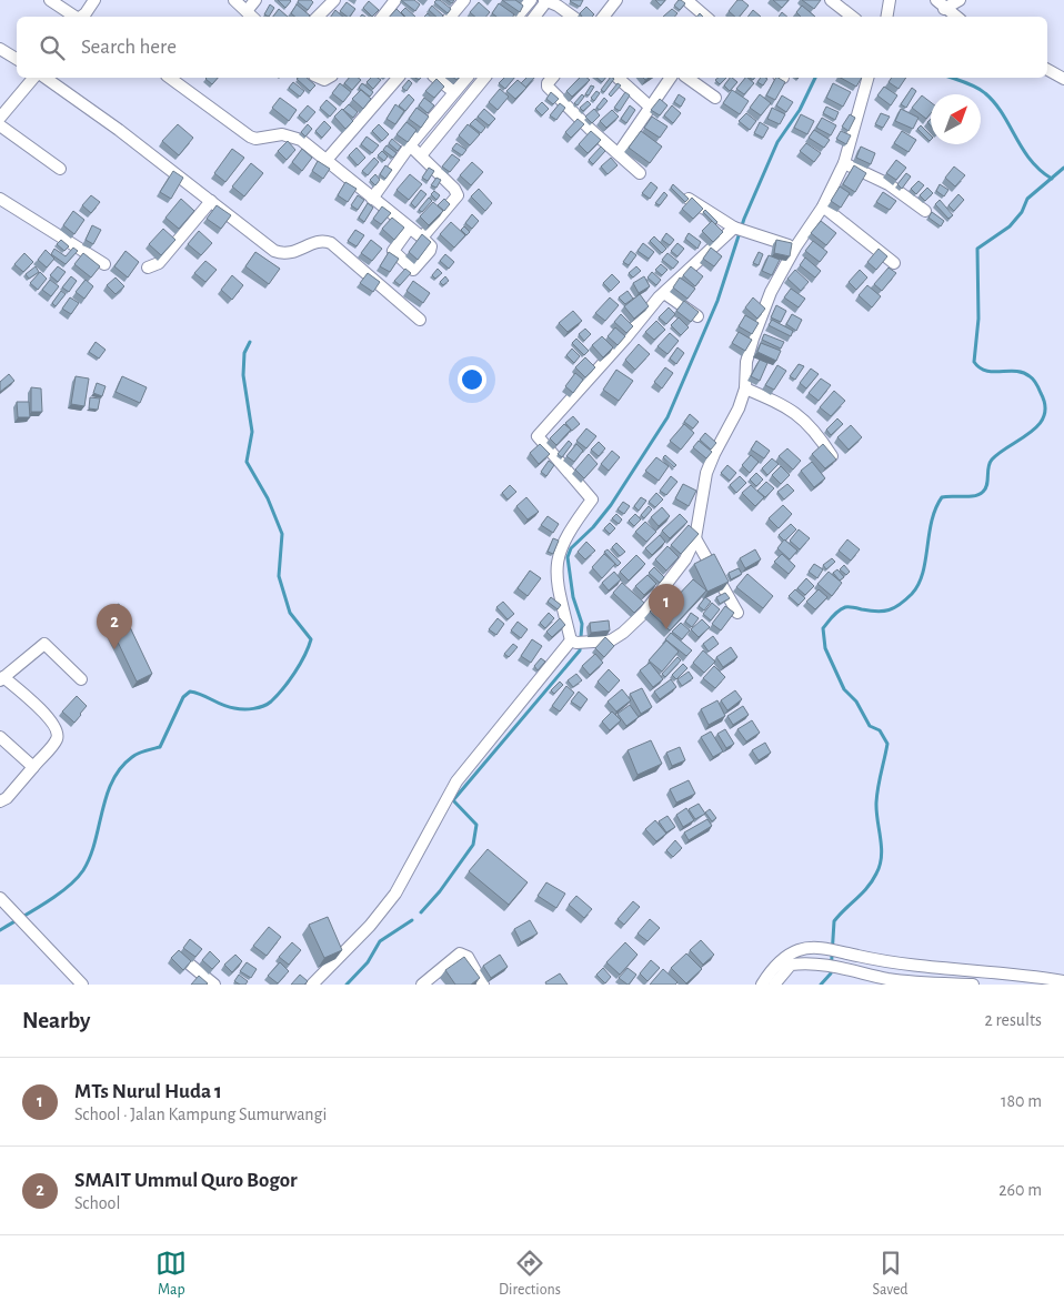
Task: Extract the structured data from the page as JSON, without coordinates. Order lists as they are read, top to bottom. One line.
{"north":"top right","page":{"search":"Search here","pins":["1","2"],"heading":["Nearby","2 results"],"list":[{"mark":"1","name":"MTs Nurul Huda 1","note":"School · Jalan Kampung Sumurwangi","value":"180 m"},{"mark":"2","name":"SMAIT Ummul Quro Bogor","note":"School","value":"260 m"}],"nav":["Map","Directions","Saved"]}}
